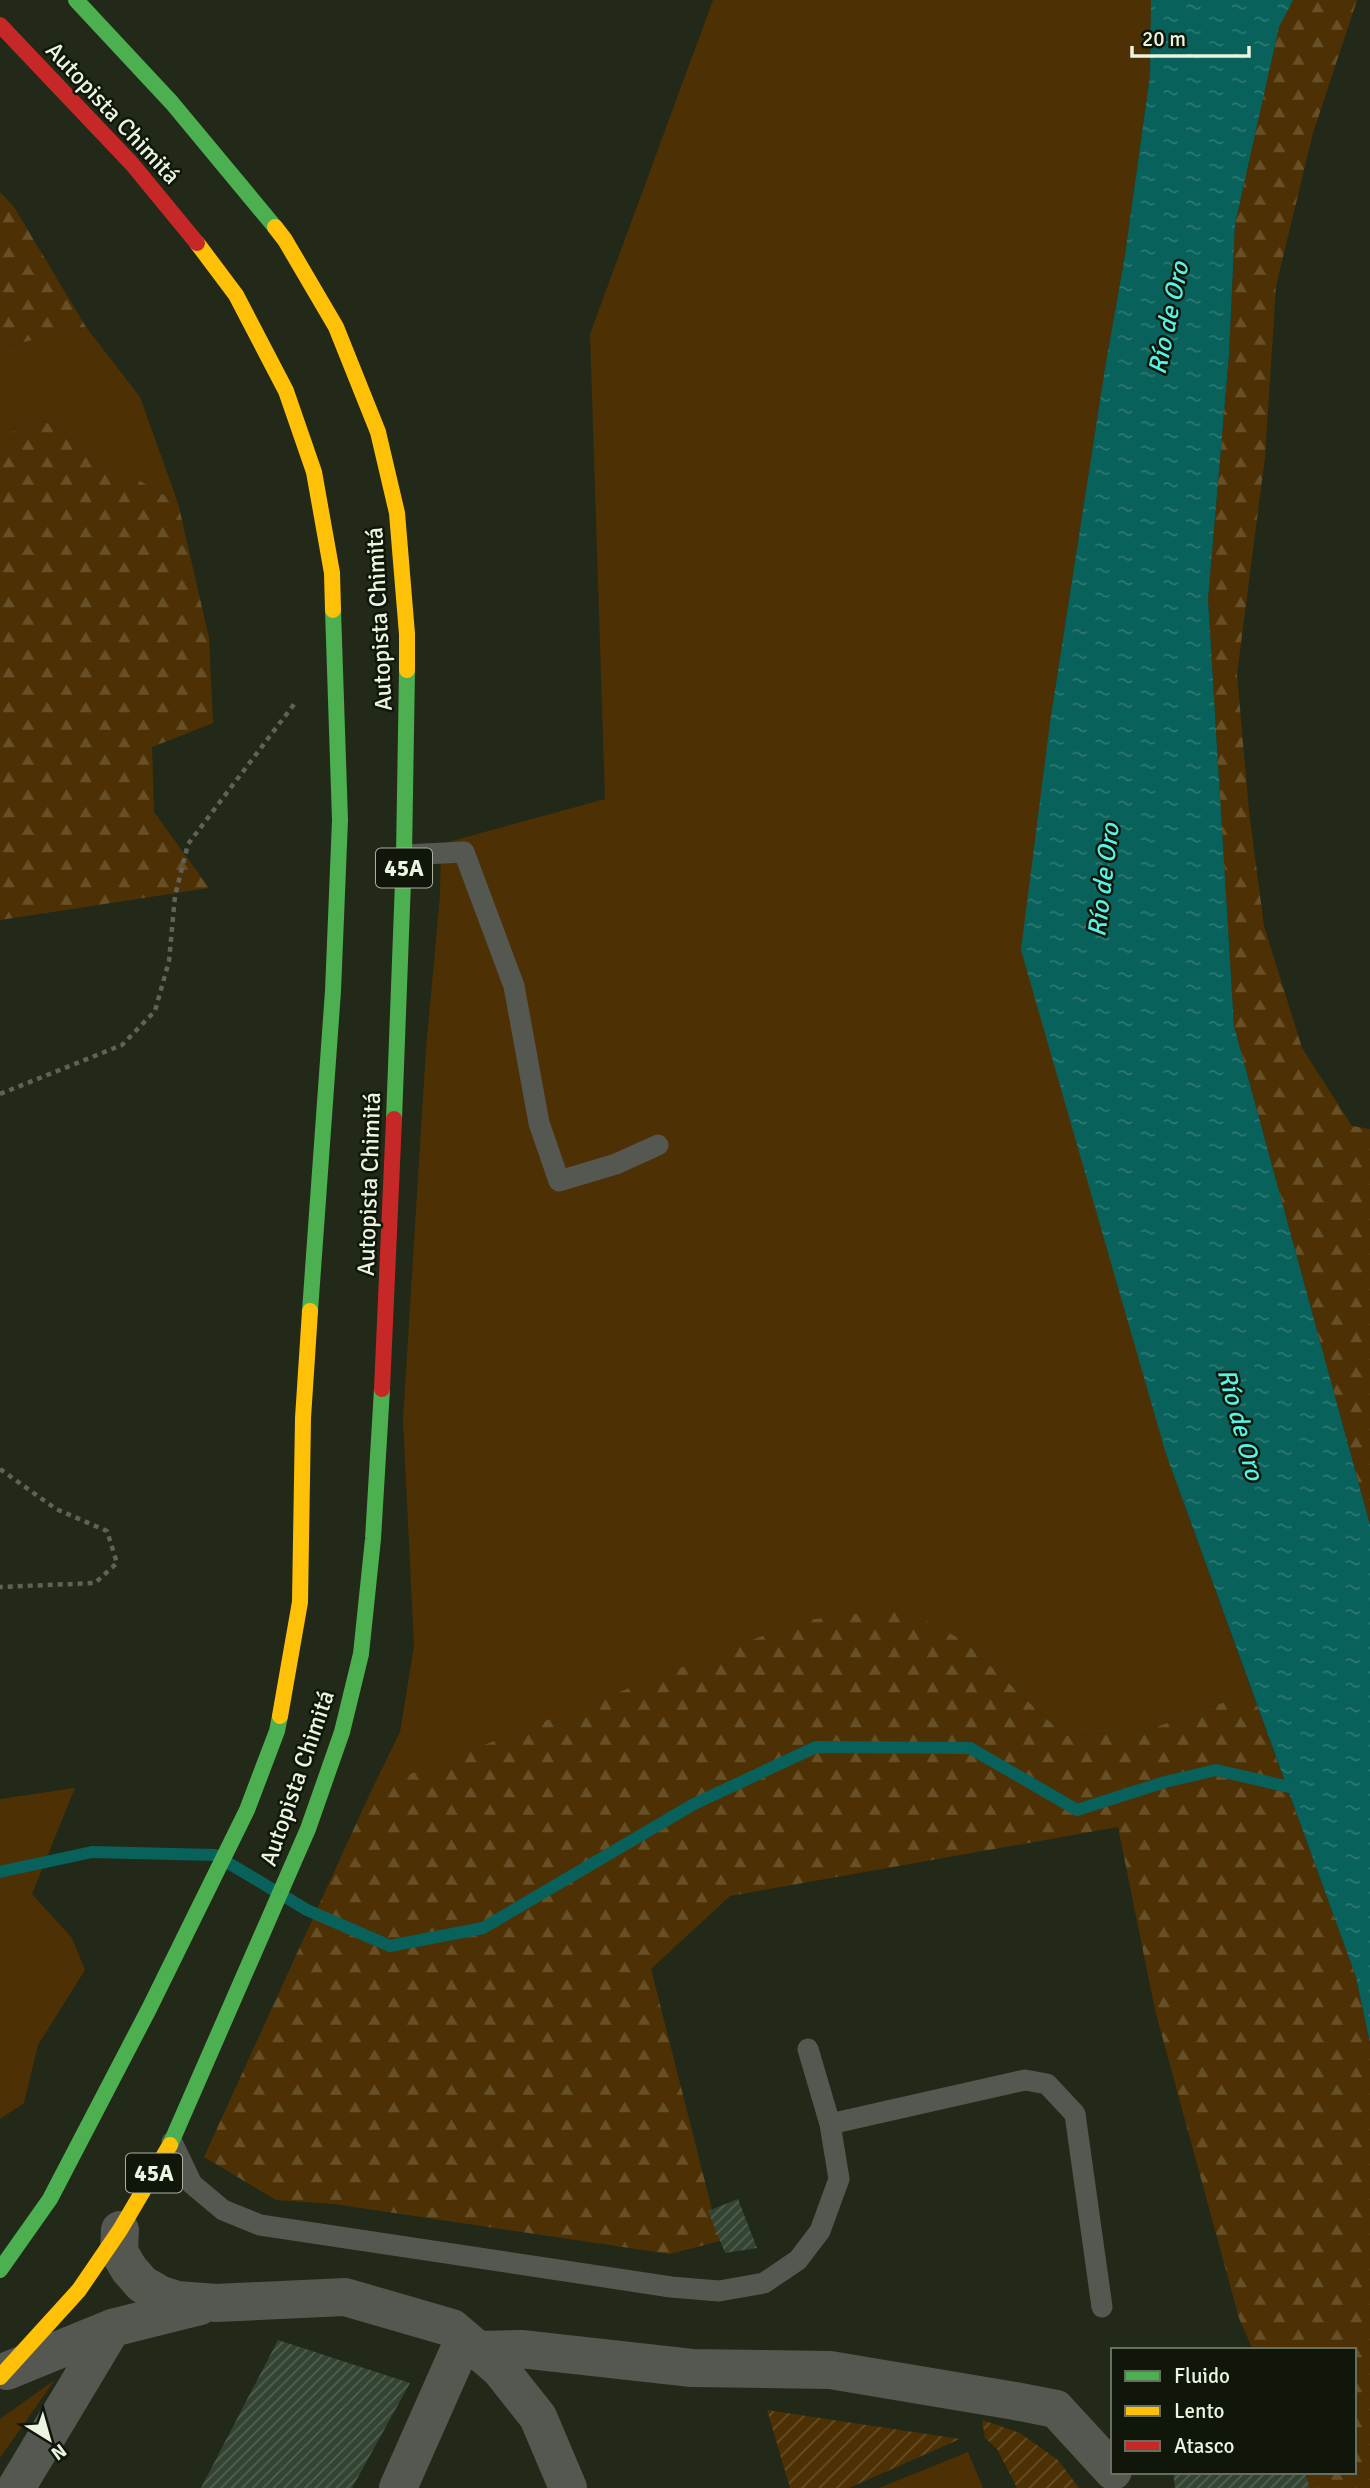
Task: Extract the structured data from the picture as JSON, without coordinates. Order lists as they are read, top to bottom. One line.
{"streets":{"highway":["Autopista Chimitá","45A"]},"water":["Río de Oro"],"legend":["Fluido","Lento","Atasco"],"scale_bar":"20 m","north":"bottom right"}
